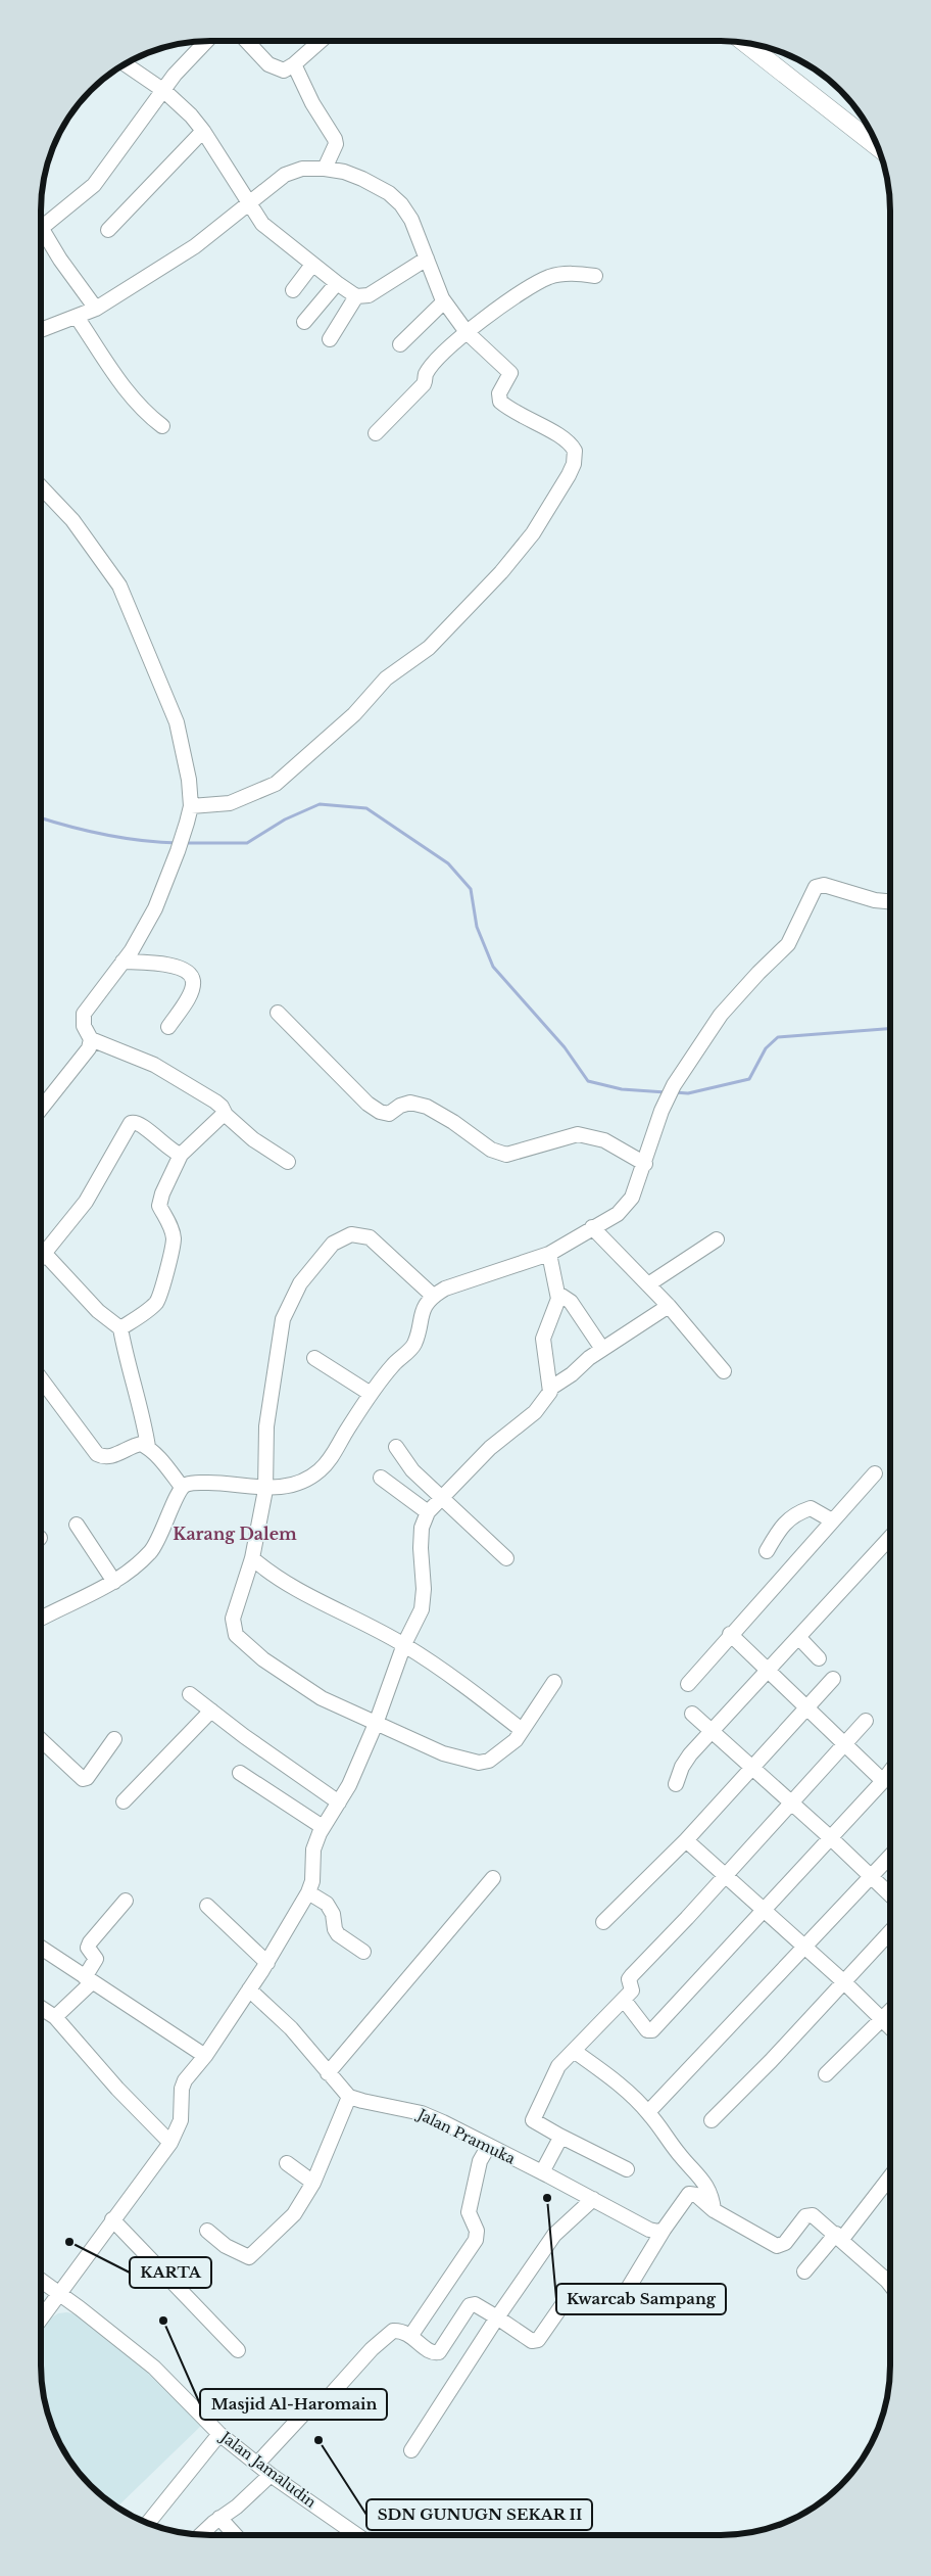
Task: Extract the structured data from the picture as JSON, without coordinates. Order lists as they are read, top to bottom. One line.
{"streets":{"street":["Jalan Pramuka","Jalan Jamaludin"]},"districts":["Karang Dalem"],"places":["Kwarcab Sampang","KARTA","Masjid Al-Haromain","SDN GUNUGN SEKAR II"]}
